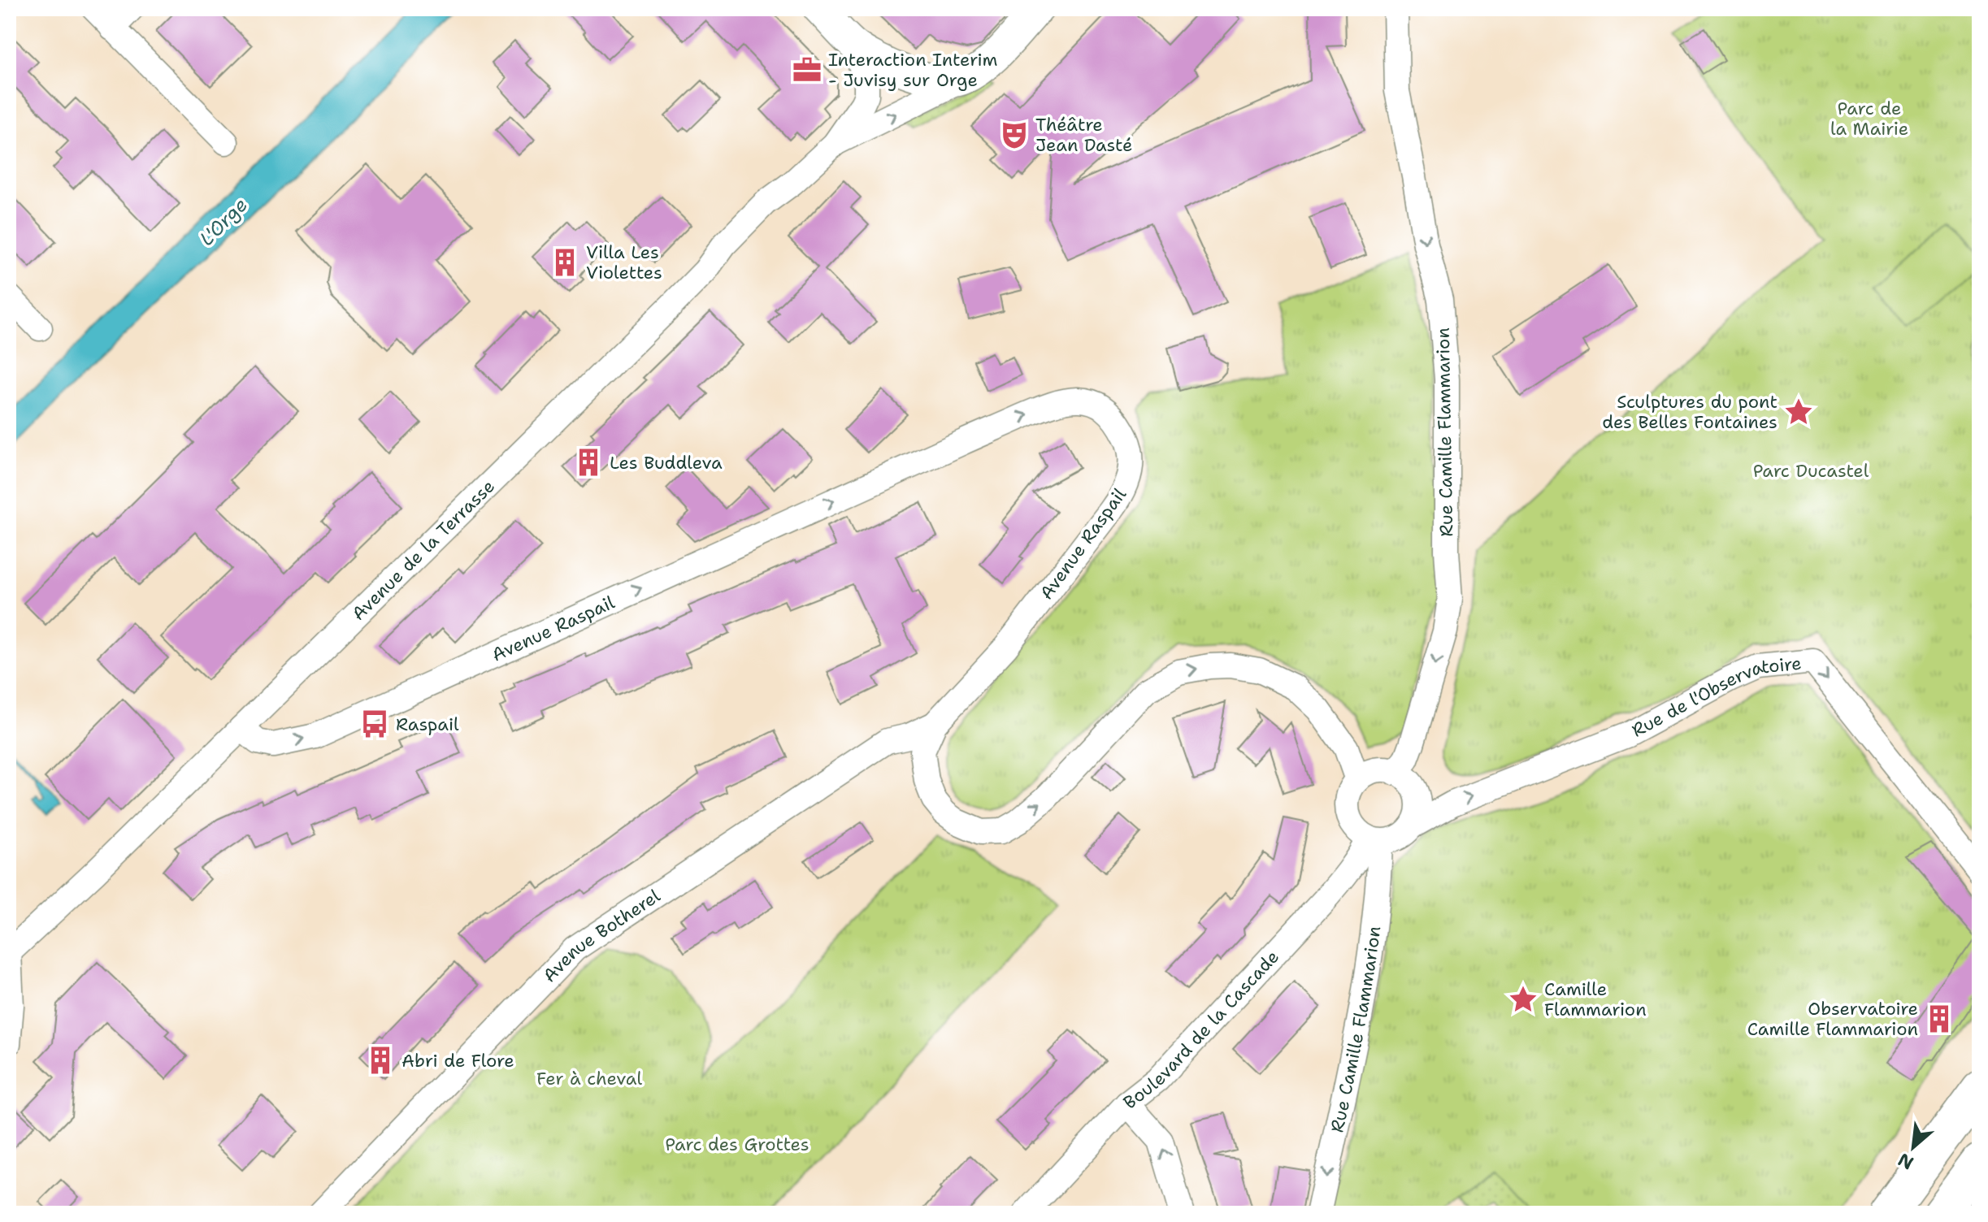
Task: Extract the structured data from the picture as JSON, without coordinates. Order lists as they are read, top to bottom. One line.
{"streets":{"street":["Rue Camille Flammarion","Avenue Raspail","Avenue de la Terrasse","Rue de l'Observatoire","Avenue Botherel","Boulevard de la Cascade"]},"crossings":[["Rue Camille Flammarion","Avenue Raspail"],["Rue Camille Flammarion","Rue de l'Observatoire"],["Rue Camille Flammarion","Boulevard de la Cascade"],["Avenue Raspail","Avenue de la Terrasse"],["Avenue Raspail","Rue de l'Observatoire"],["Avenue Raspail","Avenue Botherel"],["Avenue Raspail","Boulevard de la Cascade"],["Rue de l'Observatoire","Boulevard de la Cascade"]],"one_way":["Rue Camille Flammarion","Rue de l'Observatoire"],"water":["L'Orge"],"parks":["Parc de la Mairie","Parc Ducastel","Fer à cheval","Parc des Grottes"],"places":{"office":["Interaction Interim - Juvisy sur Orge"],"theatre":["Théâtre Jean Dasté"],"building":["Villa Les Violettes","Les Buddleva","Observatoire Camille Flammarion","Abri de Flore"],"place":["Sculptures du pont des Belles Fontaines","Camille Flammarion"],"bus stop":["Raspail"]},"north":"bottom left"}
